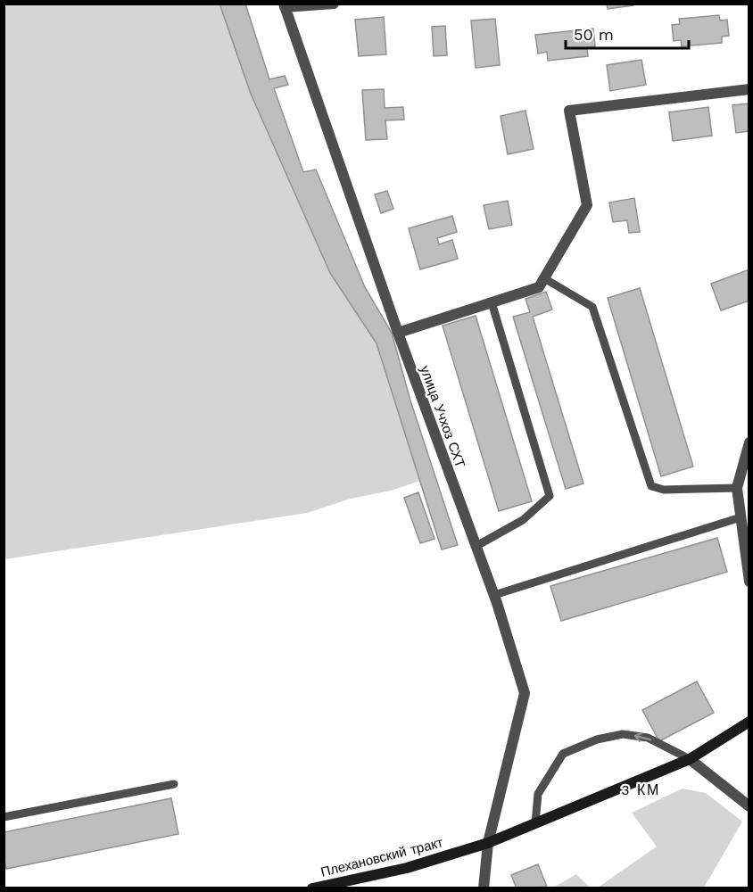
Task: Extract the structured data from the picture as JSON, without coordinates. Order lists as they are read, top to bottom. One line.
{"streets":{"street":["улица Учхоз СХТ","Плехановский тракт"]},"crossings":[["улица Учхоз СХТ","Плехановский тракт"]],"districts":["3 КМ"],"scale_bar":"50 m"}
